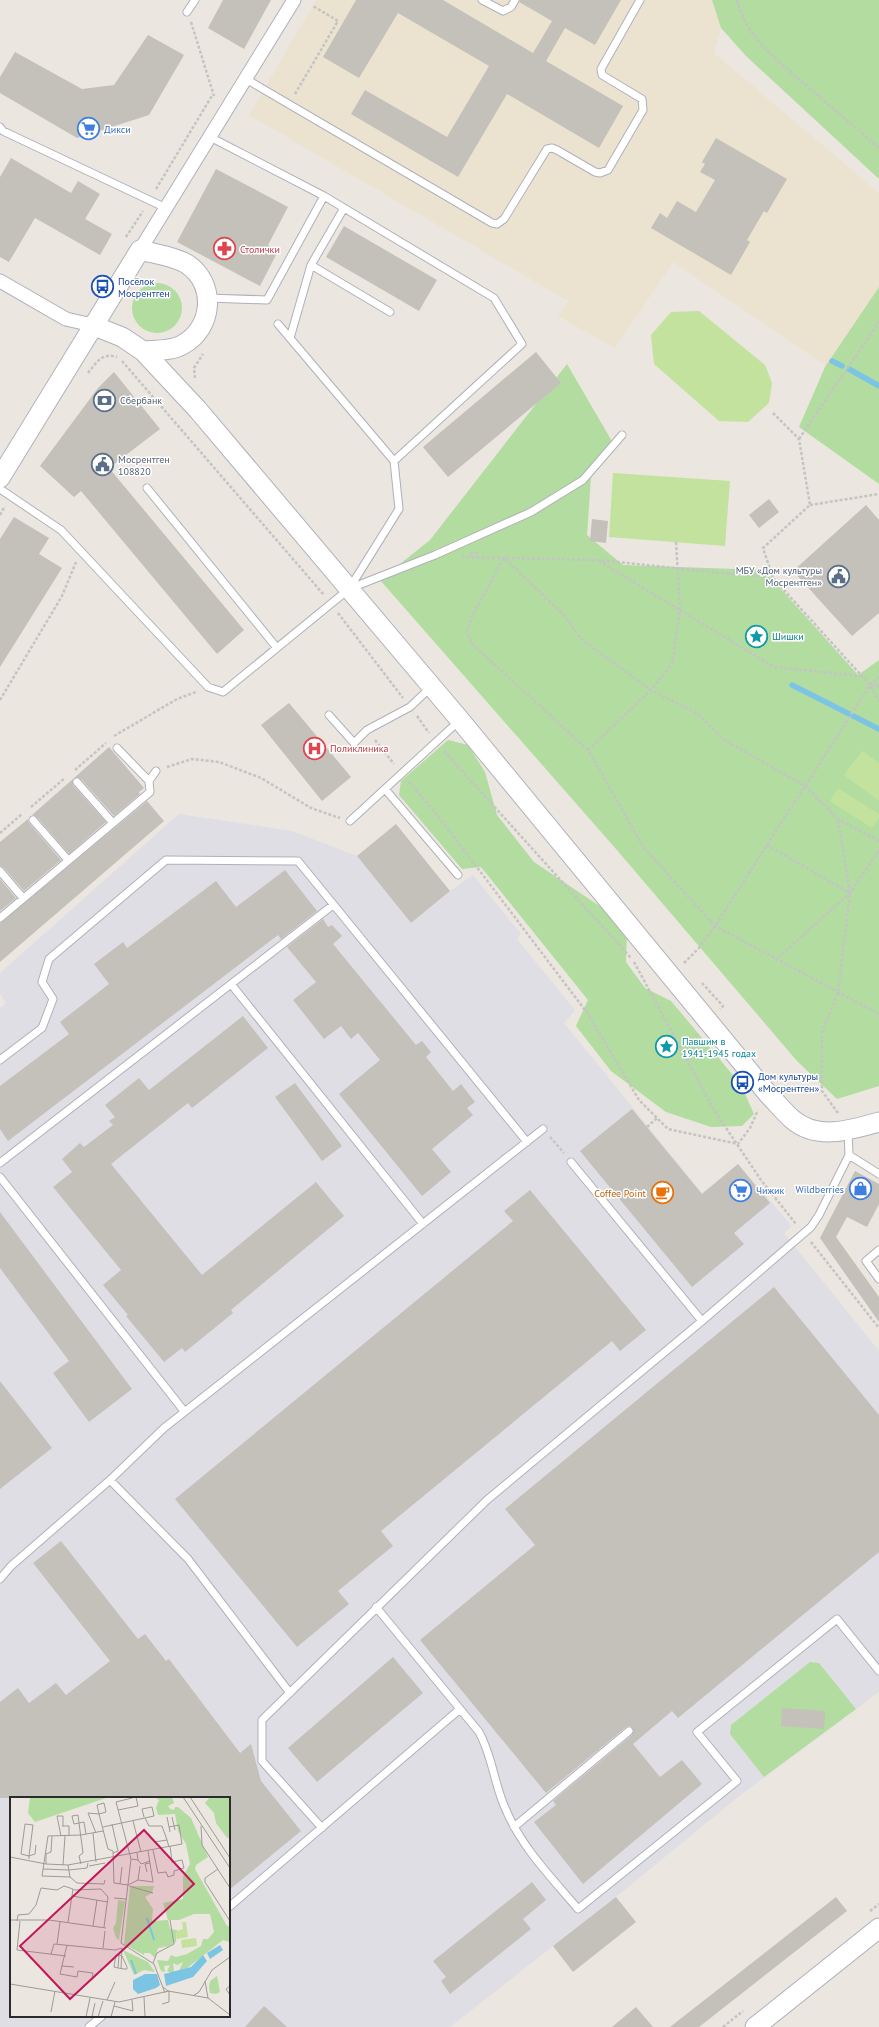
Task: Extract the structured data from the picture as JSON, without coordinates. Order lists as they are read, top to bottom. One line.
{"places":{"supermarket":["Дикси","Чижик"],"pharmacy":["Столички"],"bus stop":["Посёлок Мосрентген","Дом культуры «Мосрентген»"],"bank":["Сбербанк"],"public building":["Мосрентген 108820","МБУ «Дом культуры Мосрентген»"],"place":["Шишки","Павшим в 1941-1945 годах"],"hospital":["Поликлиника"],"shop":["Wildberries"],"cafe":["Coffee Point"]}}
